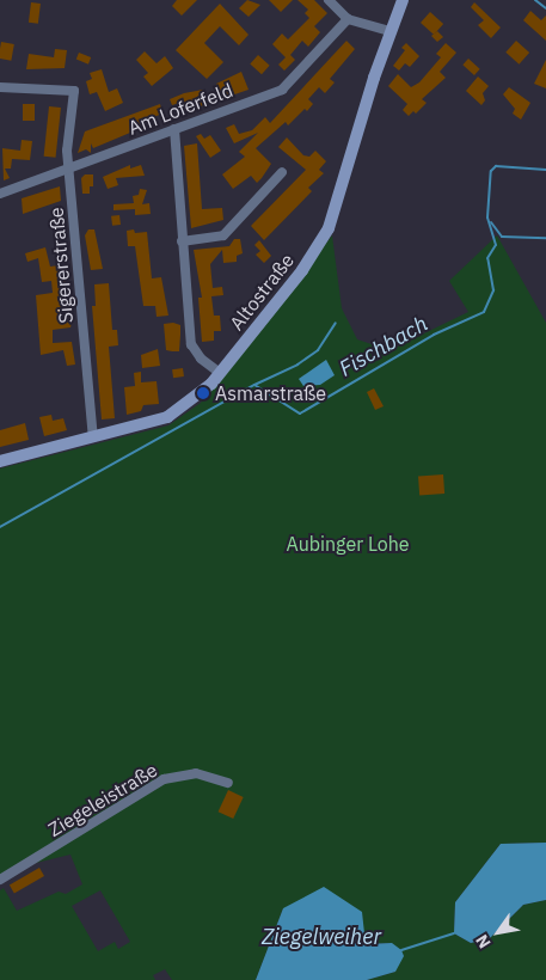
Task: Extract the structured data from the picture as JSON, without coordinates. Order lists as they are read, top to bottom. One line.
{"streets":{"main road":["Altostraße"],"street":["Am Loferfeld","Sigererstraße","Ziegeleistraße"]},"crossings":[["Am Loferfeld","Sigererstraße"],["Sigererstraße","Altostraße"]],"water":["Fischbach","Ziegelweiher"],"parks":["Aubinger Lohe"],"places":["Asmarstraße"],"north":"bottom left"}
